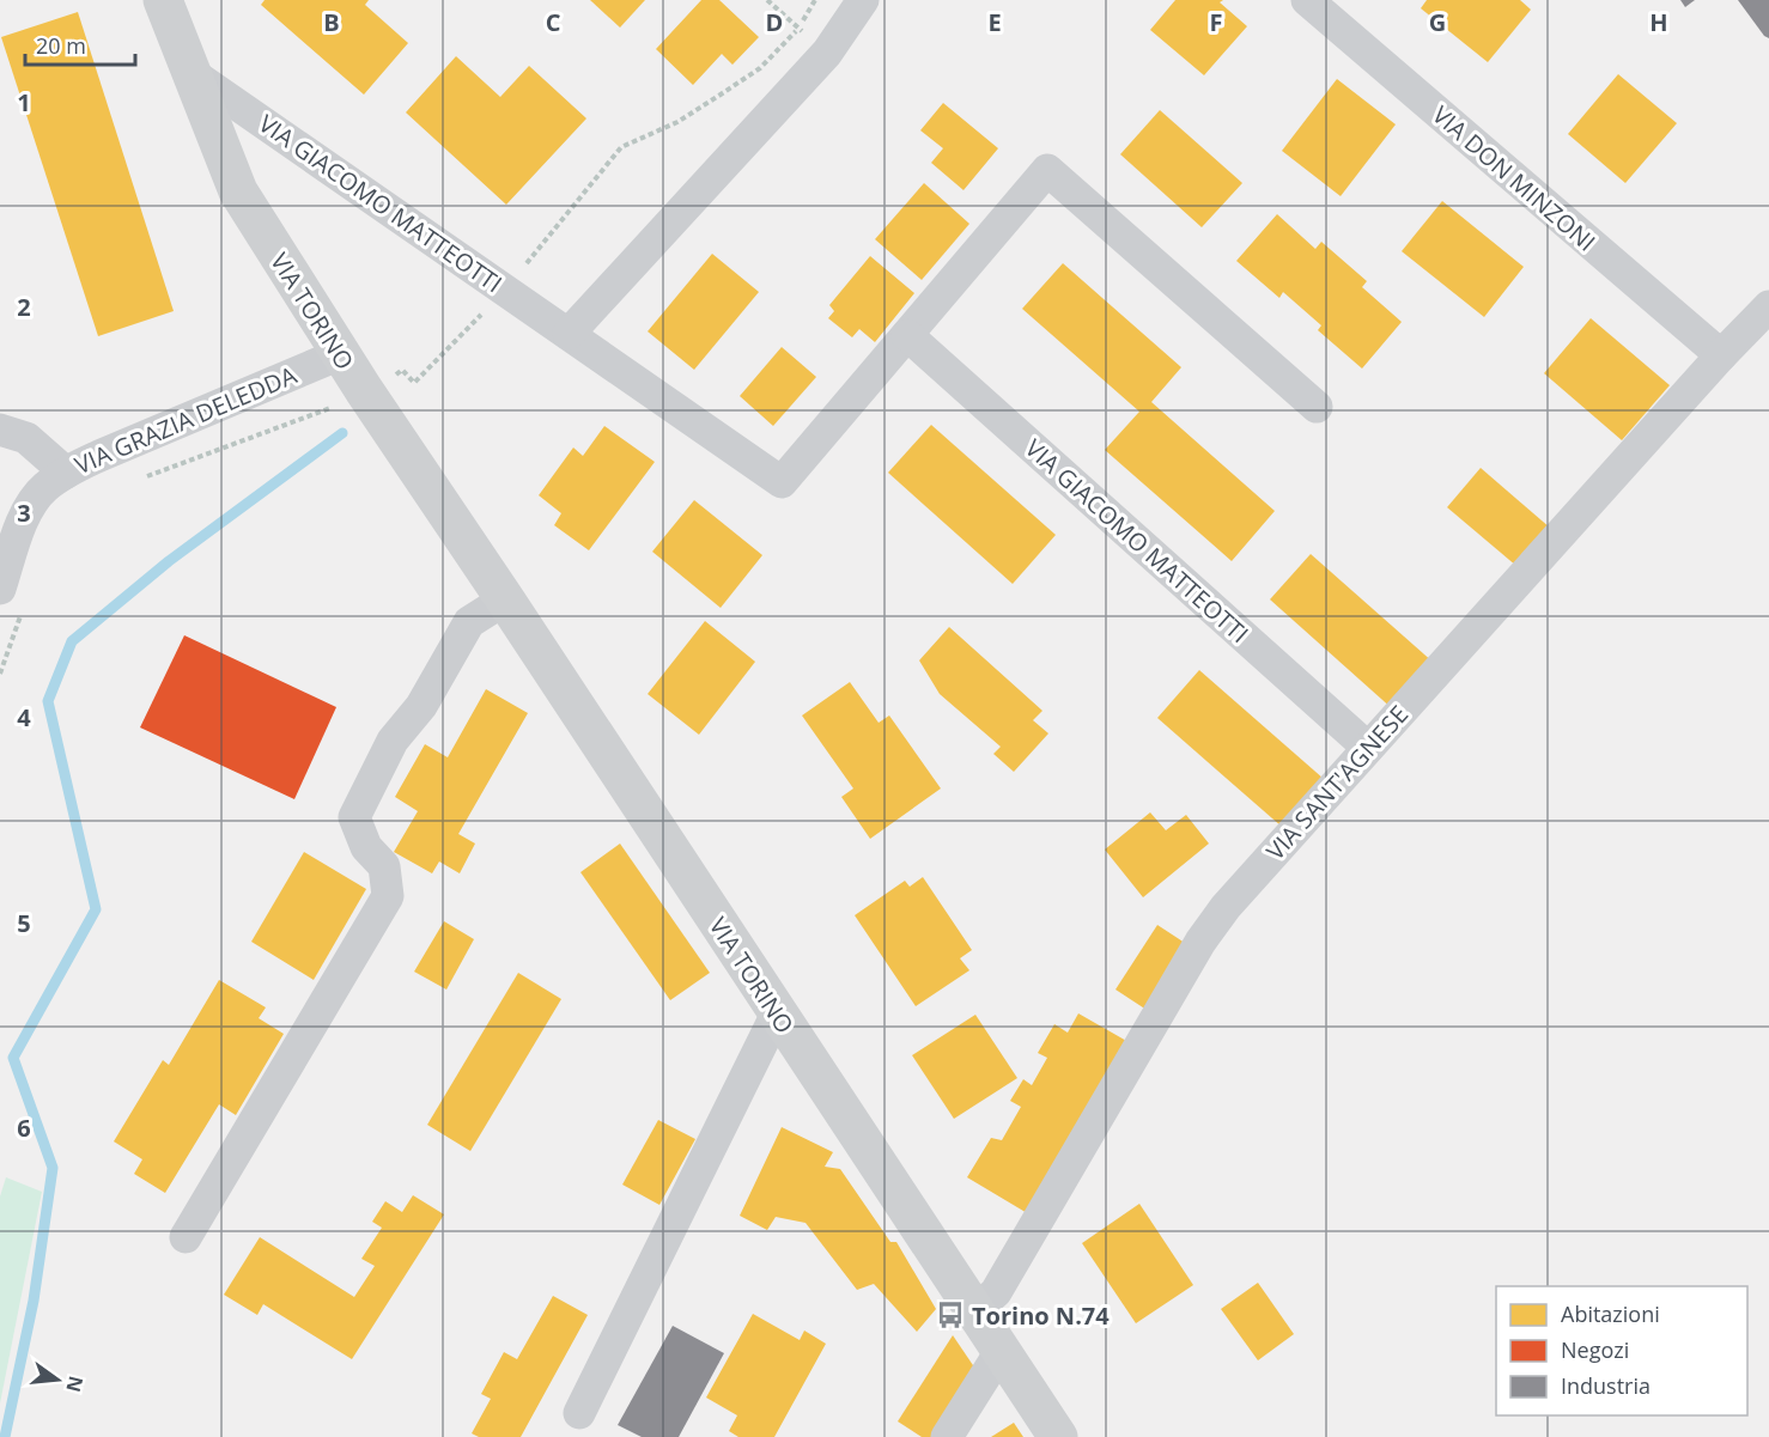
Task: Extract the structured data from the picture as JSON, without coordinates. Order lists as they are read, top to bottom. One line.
{"streets":{"main road":["VIA TORINO"],"street":["VIA DON MINZONI","VIA GIACOMO MATTEOTTI","VIA GRAZIA DELEDDA","VIA SANT'AGNESE"]},"crossings":[["VIA DON MINZONI","VIA SANT'AGNESE"],["VIA GIACOMO MATTEOTTI","VIA TORINO"],["VIA GIACOMO MATTEOTTI","VIA SANT'AGNESE"],["VIA TORINO","VIA GRAZIA DELEDDA"],["VIA TORINO","VIA SANT'AGNESE"]],"places":{"bus stop":["Torino N.74"]},"legend":["Abitazioni","Negozi","Industria"],"scale_bar":"20 m","north":"right","grid":{"columns":["B","C","D","E","F","G","H"],"rows":["1","2","3","4","5","6"]}}
